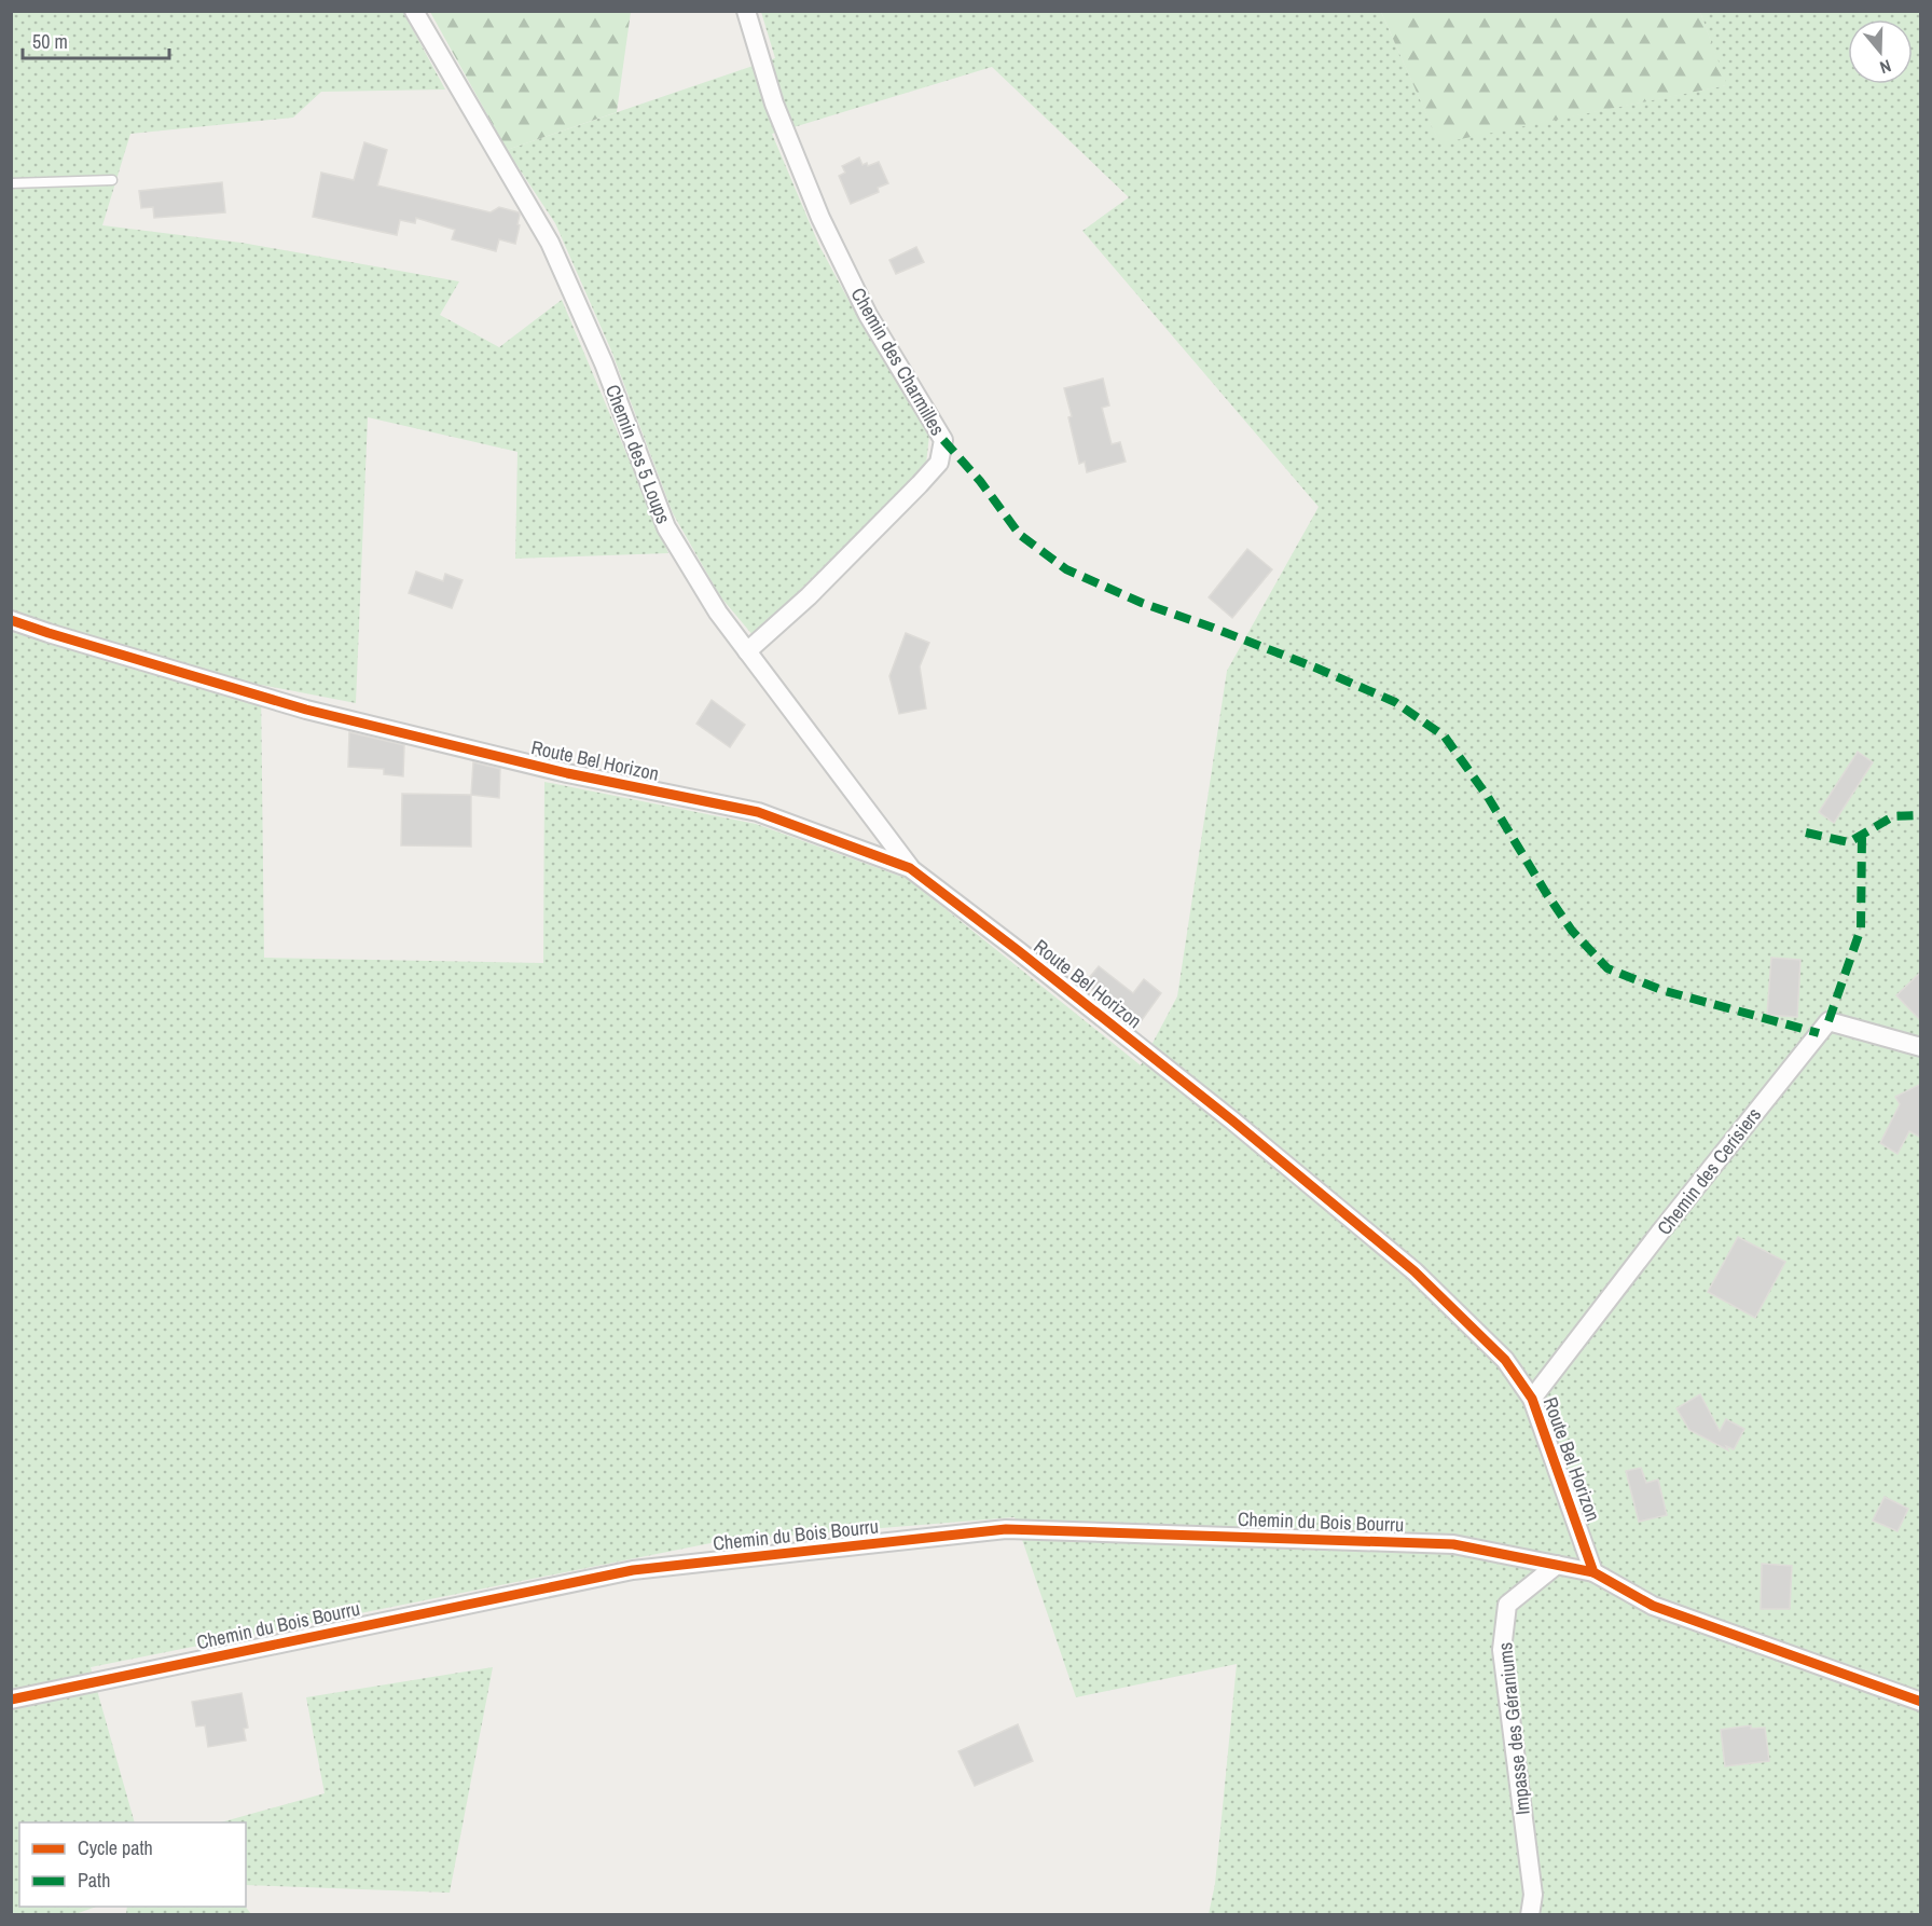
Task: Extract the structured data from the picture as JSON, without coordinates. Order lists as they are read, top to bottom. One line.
{"streets":{"street":["Chemin des Charmilles","Chemin des 5 Loups","Route Bel Horizon","Chemin des Cerisiers","Chemin du Bois Bourru","Impasse des Géraniums"]},"crossings":[["Chemin des Charmilles","Chemin des 5 Loups"],["Chemin des 5 Loups","Route Bel Horizon"],["Route Bel Horizon","Chemin des Cerisiers"],["Route Bel Horizon","Chemin du Bois Bourru"],["Chemin du Bois Bourru","Impasse des Géraniums"]],"legend":["Cycle path","Path"],"scale_bar":"50 m","north":"bottom"}
